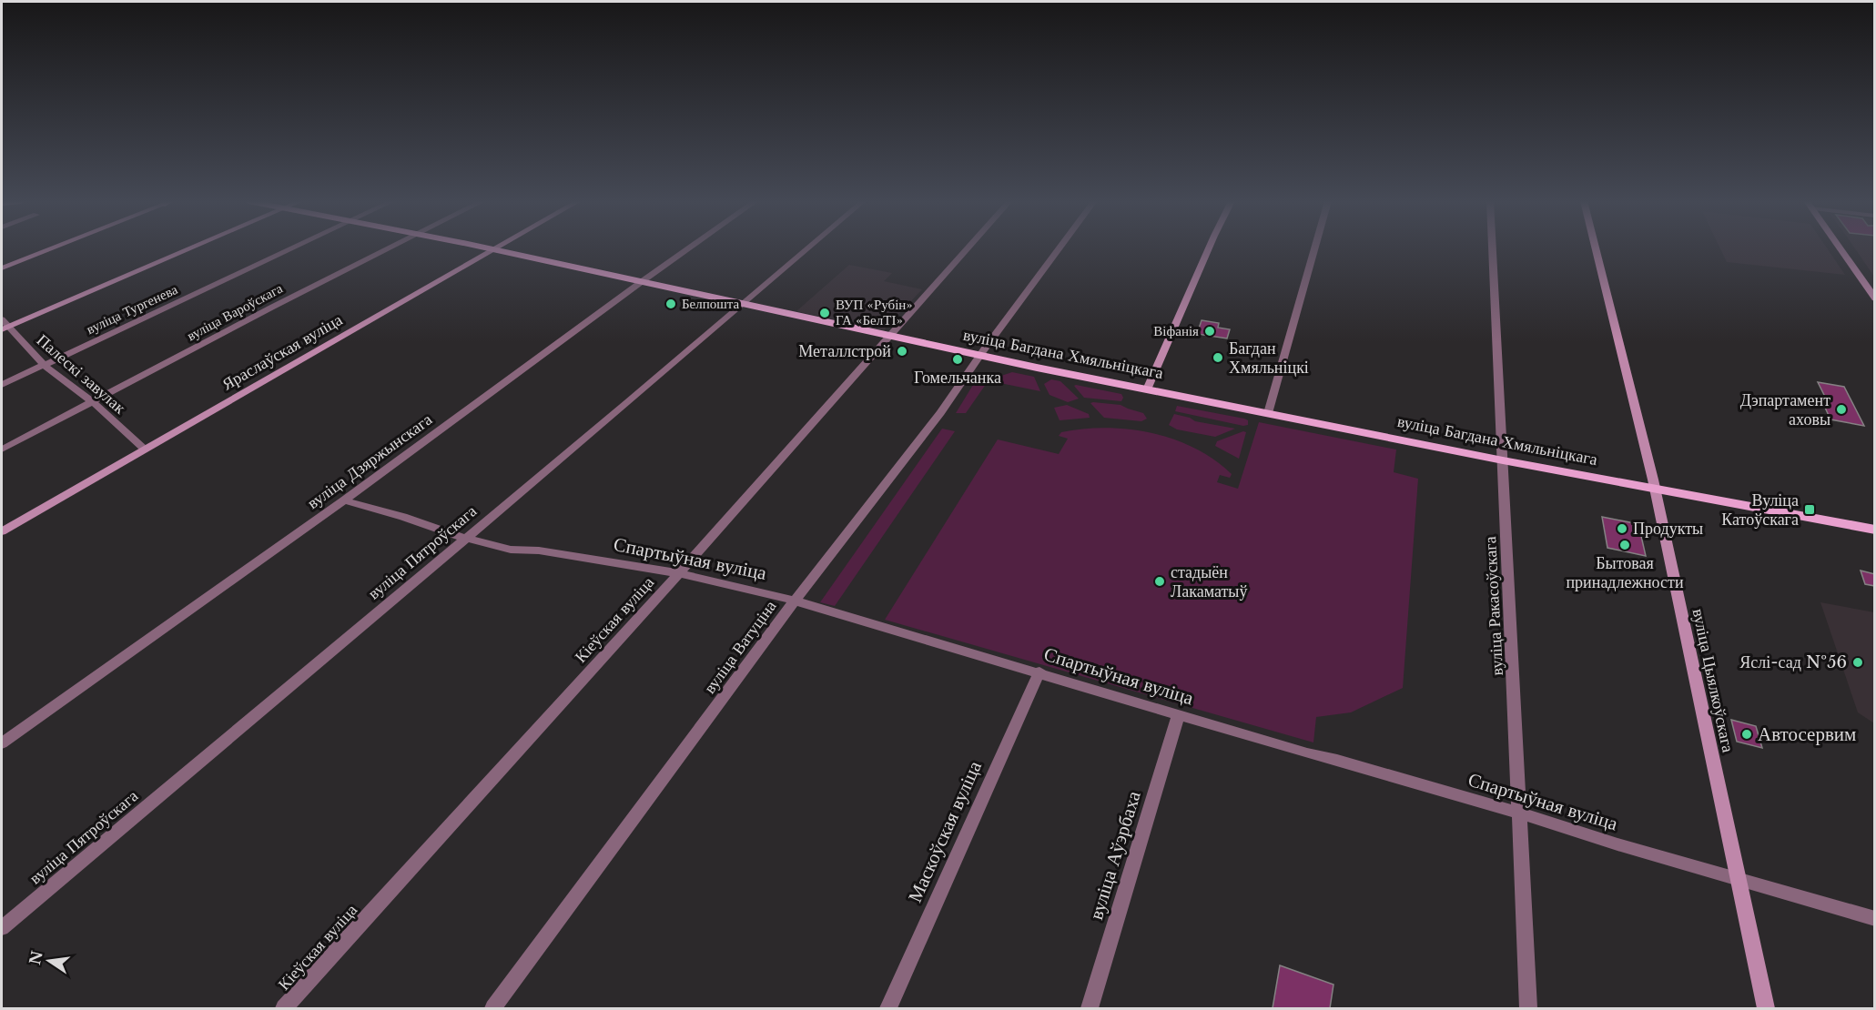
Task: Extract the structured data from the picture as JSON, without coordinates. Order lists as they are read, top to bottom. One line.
{"streets":{"main road":["вуліца Багдана Хмяльніцкага"],"street":["вуліца Тургенева","вуліца Вароўскага","Яраслаўская вуліца","Палескі завулак","вуліца Дзяржынскага","вуліца Пятроўскага","Спартыўная вуліца","вуліца Ракасоўскага","Кіеўская вуліца","вуліца Ватуціна","вуліца Цыялкоўскага","Маскоўская вуліца","вуліца Аўэрбаха"]},"crossings":[["вуліца Тургенева","Палескі завулак"],["вуліца Вароўскага","Палескі завулак"],["Яраслаўская вуліца","вуліца Багдана Хмяльніцкага"],["Яраслаўская вуліца","Палескі завулак"],["вуліца Багдана Хмяльніцкага","вуліца Дзяржынскага"],["вуліца Багдана Хмяльніцкага","вуліца Пятроўскага"],["вуліца Багдана Хмяльніцкага","вуліца Ракасоўскага"],["вуліца Багдана Хмяльніцкага","Кіеўская вуліца"],["вуліца Багдана Хмяльніцкага","вуліца Ватуціна"],["вуліца Багдана Хмяльніцкага","вуліца Цыялкоўскага"],["вуліца Дзяржынскага","Спартыўная вуліца"],["вуліца Пятроўскага","Спартыўная вуліца"],["Спартыўная вуліца","вуліца Ракасоўскага"],["Спартыўная вуліца","Кіеўская вуліца"],["Спартыўная вуліца","вуліца Ватуціна"],["Спартыўная вуліца","вуліца Цыялкоўскага"],["Спартыўная вуліца","Маскоўская вуліца"],["Спартыўная вуліца","вуліца Аўэрбаха"]],"places":{"other":["Белпошта","ВУП «Рубін» ГА «БелТІ»","Віфанія","Металлстрой","Багдан Хмяльніцкі","Гомельчанка","Дэпартамент аховы","Продукты","Бытовая принадлежности","стадыён Лакаматыў","Яслі-сад №56","Автосервим"],"transit":["Вуліца Катоўскага"]},"north":"left"}
